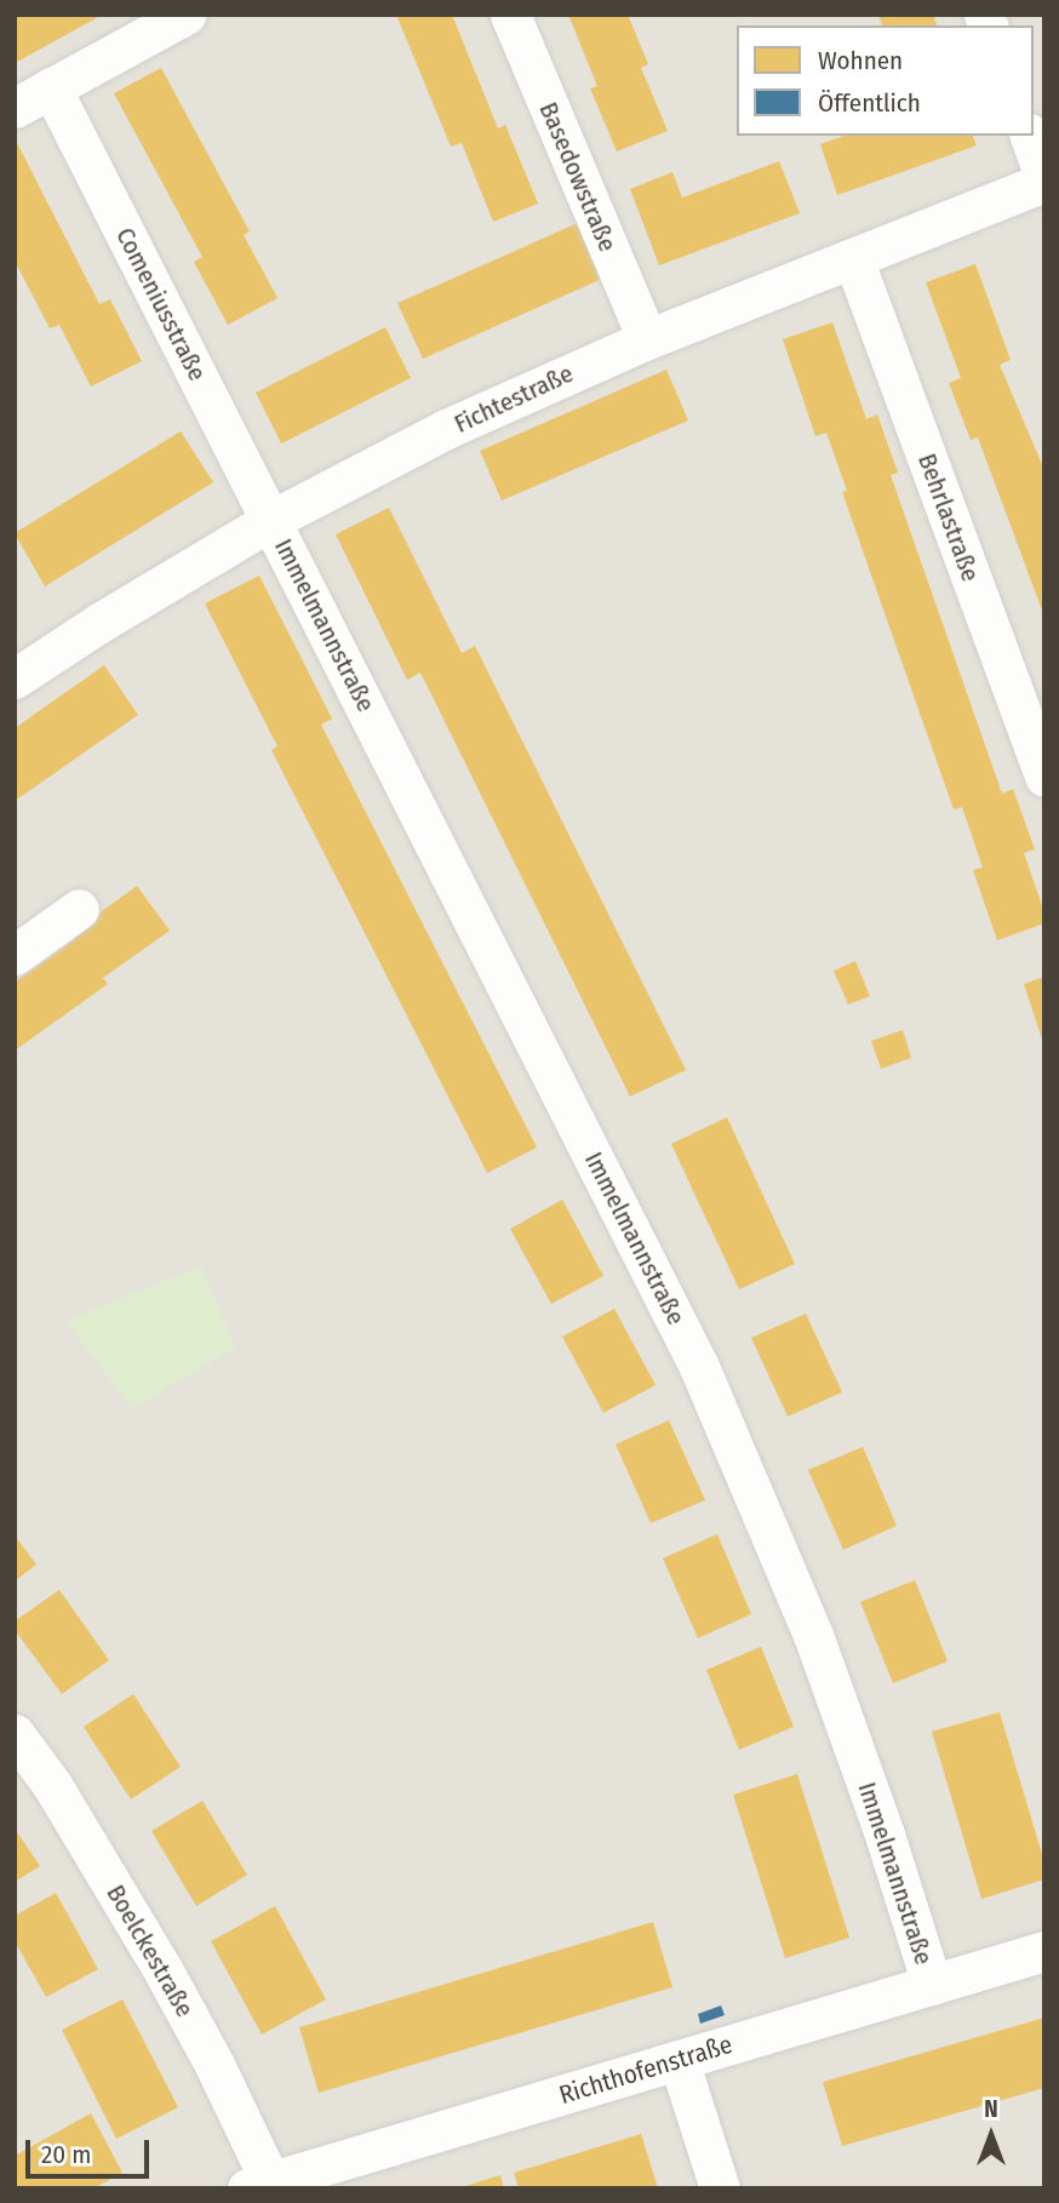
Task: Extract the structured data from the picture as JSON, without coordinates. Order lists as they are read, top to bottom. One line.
{"streets":{"street":["Basedowstraße","Comeniusstraße","Fichtestraße","Behrlastraße","Immelmannstraße","Boelckestraße","Richthofenstraße"]},"crossings":[["Basedowstraße","Fichtestraße"],["Comeniusstraße","Fichtestraße"],["Comeniusstraße","Immelmannstraße"],["Fichtestraße","Behrlastraße"],["Fichtestraße","Immelmannstraße"],["Immelmannstraße","Richthofenstraße"],["Boelckestraße","Richthofenstraße"]],"legend":["Wohnen","Öffentlich"],"scale_bar":"20 m","north":"top"}
